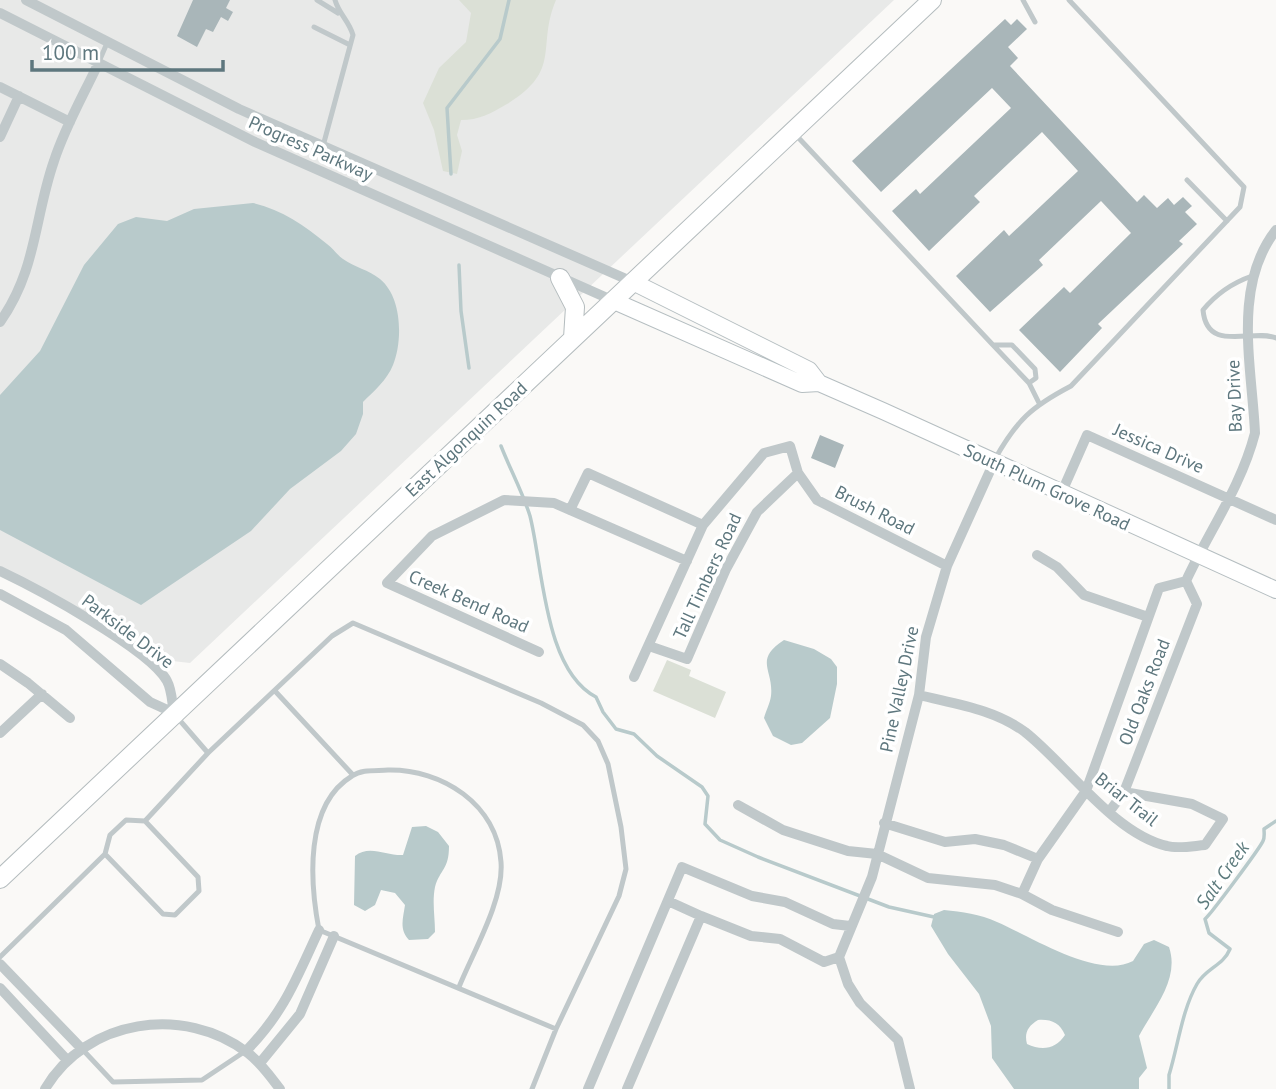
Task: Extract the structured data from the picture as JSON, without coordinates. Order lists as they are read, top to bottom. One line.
{"streets":{"main road":["East Algonquin Road"],"street":["Progress Parkway","Bay Drive","Jessica Drive","South Plum Grove Road","Brush Road","Tall Timbers Road","Creek Bend Road","Parkside Drive","Pine Valley Drive","Old Oaks Road","Briar Trail"]},"crossings":[["Progress Parkway","East Algonquin Road"],["Progress Parkway","South Plum Grove Road"],["Bay Drive","Jessica Drive"],["Bay Drive","South Plum Grove Road"],["East Algonquin Road","South Plum Grove Road"],["East Algonquin Road","Parkside Drive"],["Jessica Drive","South Plum Grove Road"],["South Plum Grove Road","Pine Valley Drive"],["Brush Road","Tall Timbers Road"],["Brush Road","Pine Valley Drive"],["Tall Timbers Road","Creek Bend Road"],["Pine Valley Drive","Briar Trail"],["Old Oaks Road","Briar Trail"]],"water":["Salt Creek"],"scale_bar":"100 m"}
